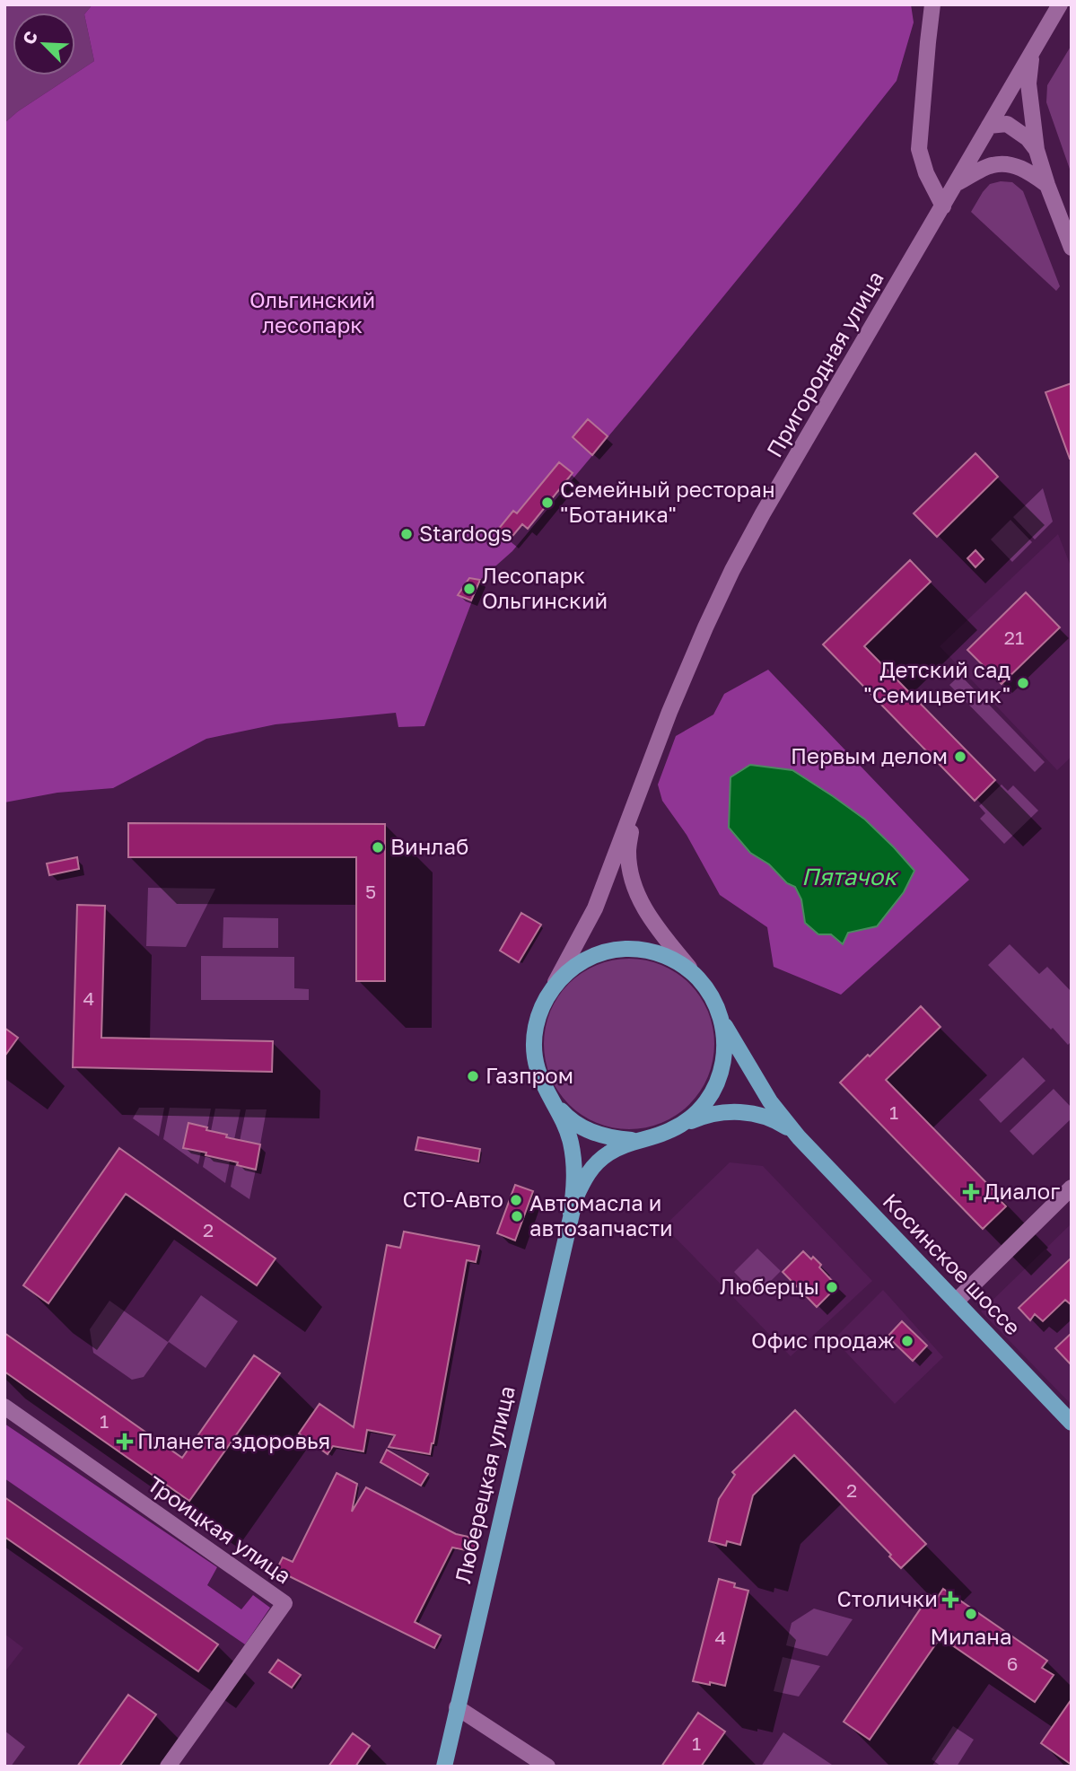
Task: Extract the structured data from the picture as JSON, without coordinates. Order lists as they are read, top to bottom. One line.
{"streets":{"main road":["Косинское шоссе","Люберецкая улица"],"street":["Пригородная улица","Троицкая улица"]},"water":["Пятачок"],"parks":["Ольгинский лесопарк"],"places":{"other":["Семейный ресторан \"Ботаника\"","Stardogs","Лесопарк Ольгинский","Детский сад \"Семицветик\"","Первым делом","Винлаб","Газпром","СТО-Авто","Автомасла и автозапчасти","Люберцы","Офис продаж","Милана"],"health":["Диалог","Планета здоровья","Столички"]},"house_numbers":["21","5","4","1","2","1","2","4","6","1"],"north":"top left"}
